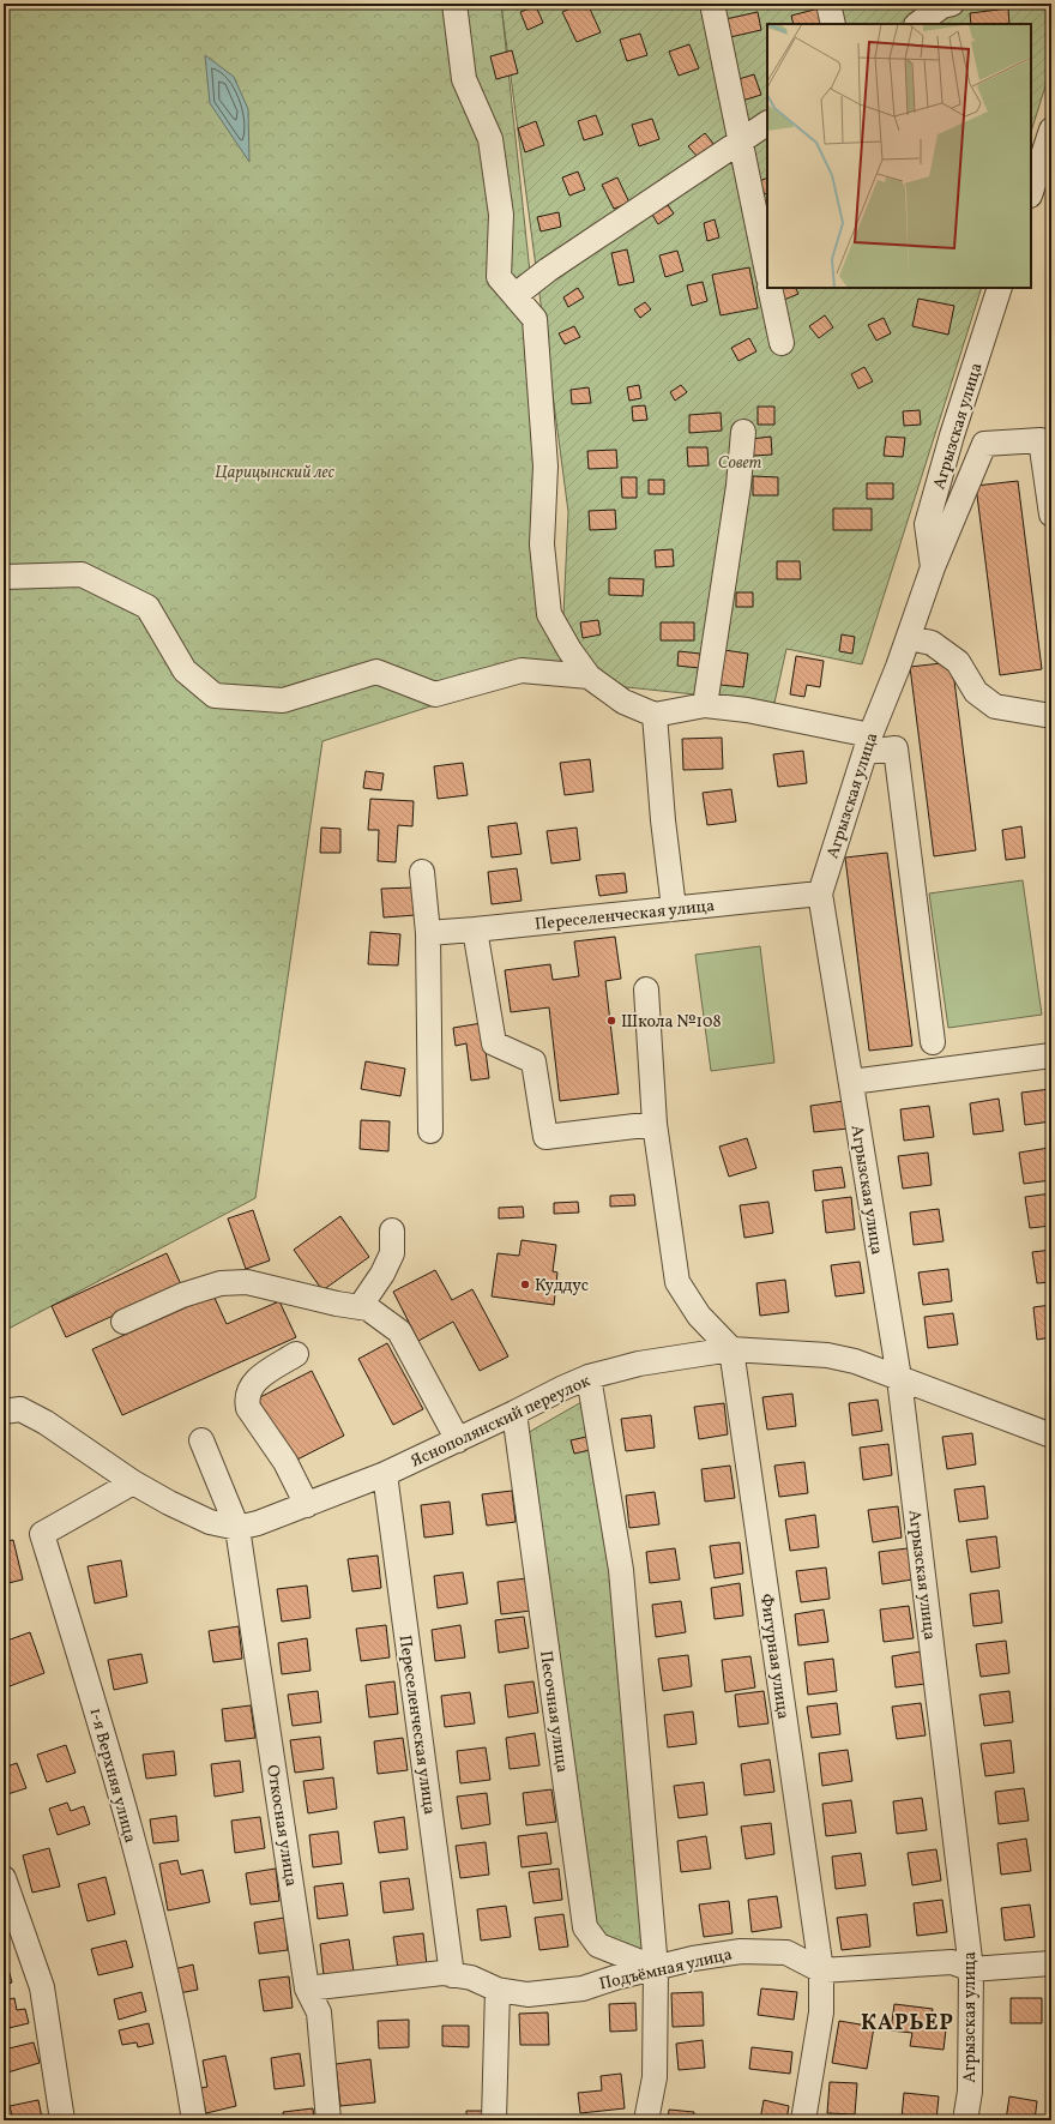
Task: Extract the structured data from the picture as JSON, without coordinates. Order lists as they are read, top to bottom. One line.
{"streets":{"street":["Агрызская улица","Переселенческая улица","Яснополянский переулок","Фигурная улица","Песочная улица","1-я Верхняя улица","Откосная улица","Подъёмная улица"]},"crossings":[["Агрызская улица","Переселенческая улица"],["Агрызская улица","Яснополянский переулок"],["Переселенческая улица","Яснополянский переулок"],["Переселенческая улица","Подъёмная улица"],["Яснополянский переулок","Фигурная улица"],["Яснополянский переулок","Песочная улица"],["Яснополянский переулок","1-я Верхняя улица"],["Яснополянский переулок","Откосная улица"],["Фигурная улица","Подъёмная улица"],["Песочная улица","Подъёмная улица"],["Откосная улица","Подъёмная улица"]],"districts":["КАРЬЕР"],"parks":["Совет","Царицынский лес"],"places":["Школа №108","Куддус"]}
